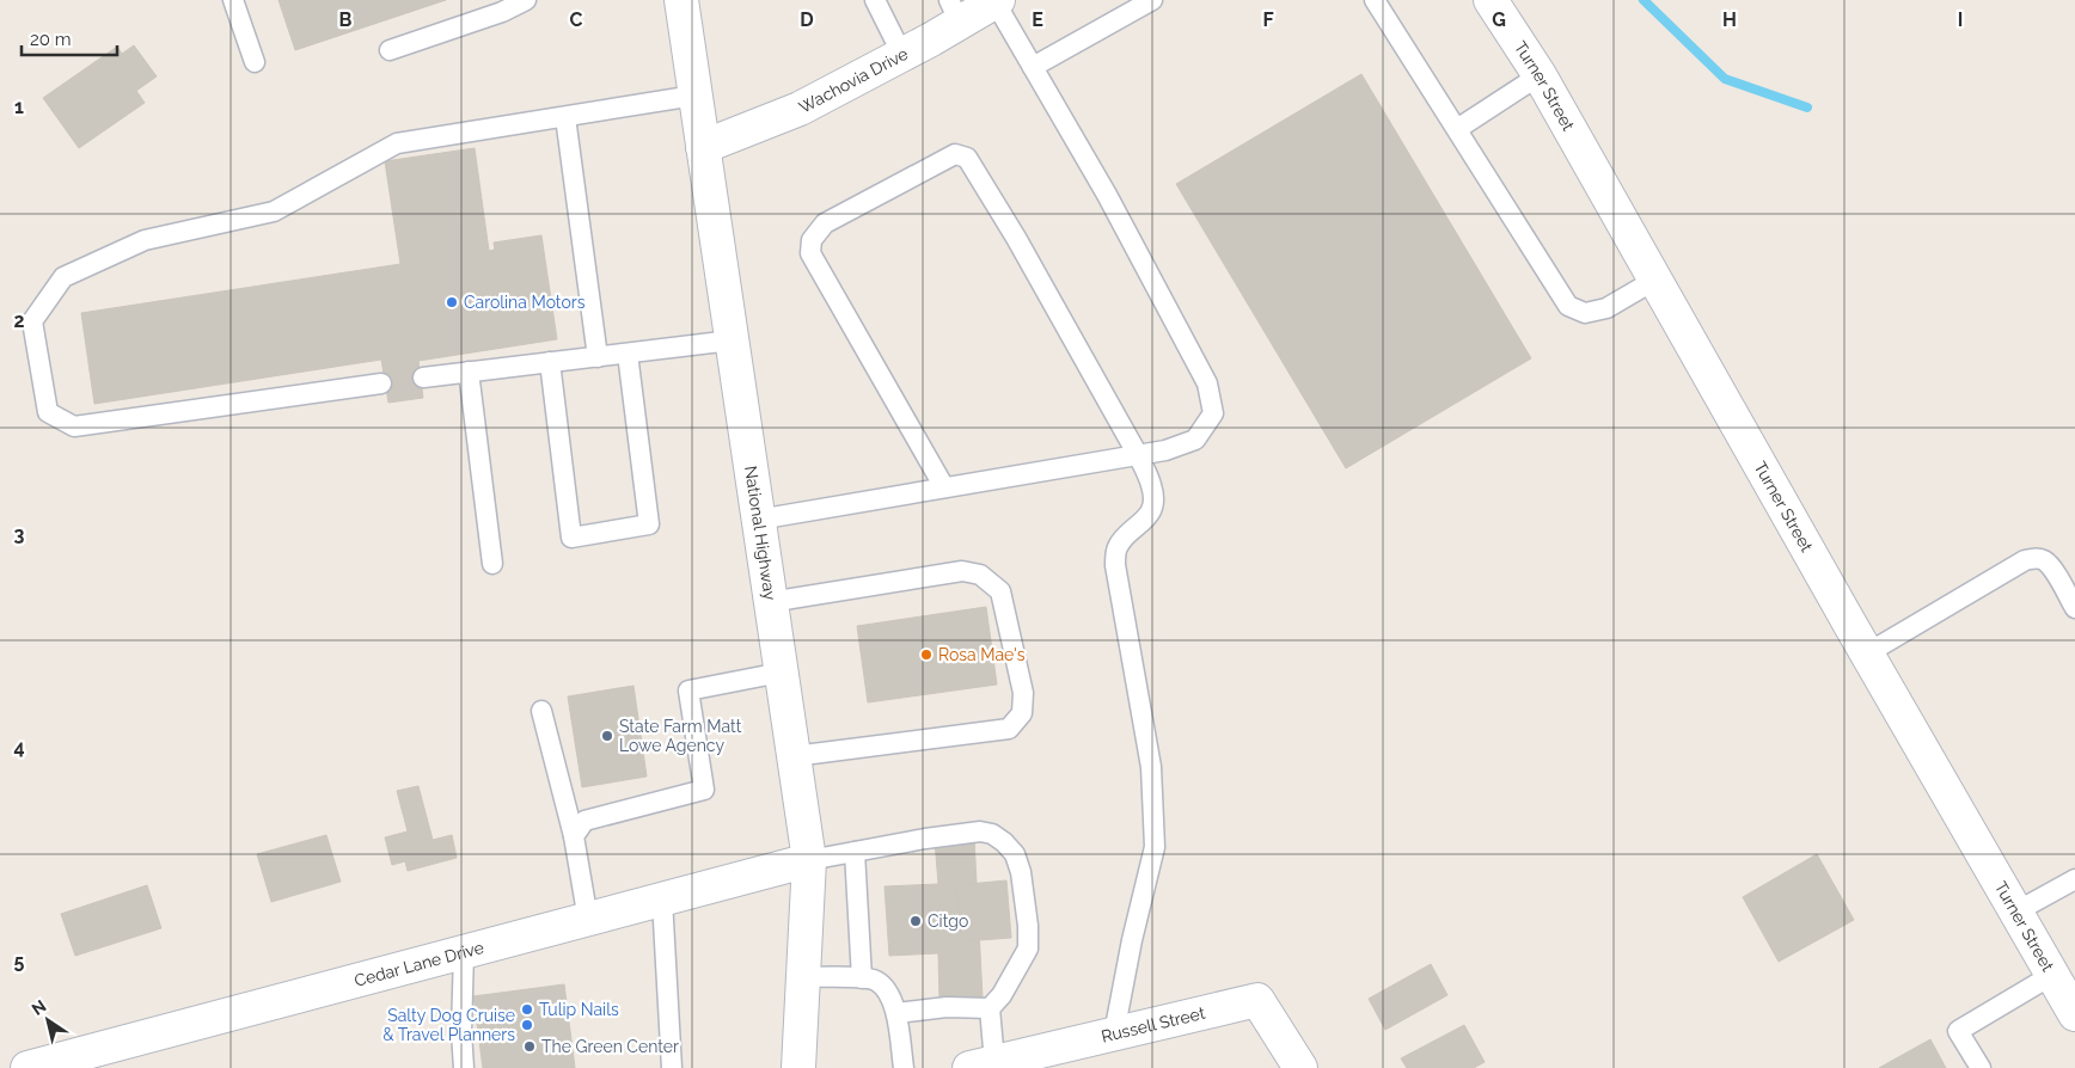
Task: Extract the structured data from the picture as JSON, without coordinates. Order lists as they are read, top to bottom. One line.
{"streets":{"street":["Wachovia Drive","Turner Street","National Highway","Cedar Lane Drive","Russell Street"]},"crossings":[["Wachovia Drive","National Highway"],["National Highway","Cedar Lane Drive"]],"places":["Carolina Motors","Rosa Mae's","State Farm Matt Lowe Agency","Citgo","Tulip Nails","Salty Dog Cruise & Travel Planners","The Green Center"],"scale_bar":"20 m","north":"top left","grid":{"columns":["B","C","D","E","F","G","H","I"],"rows":["1","2","3","4","5"]}}
